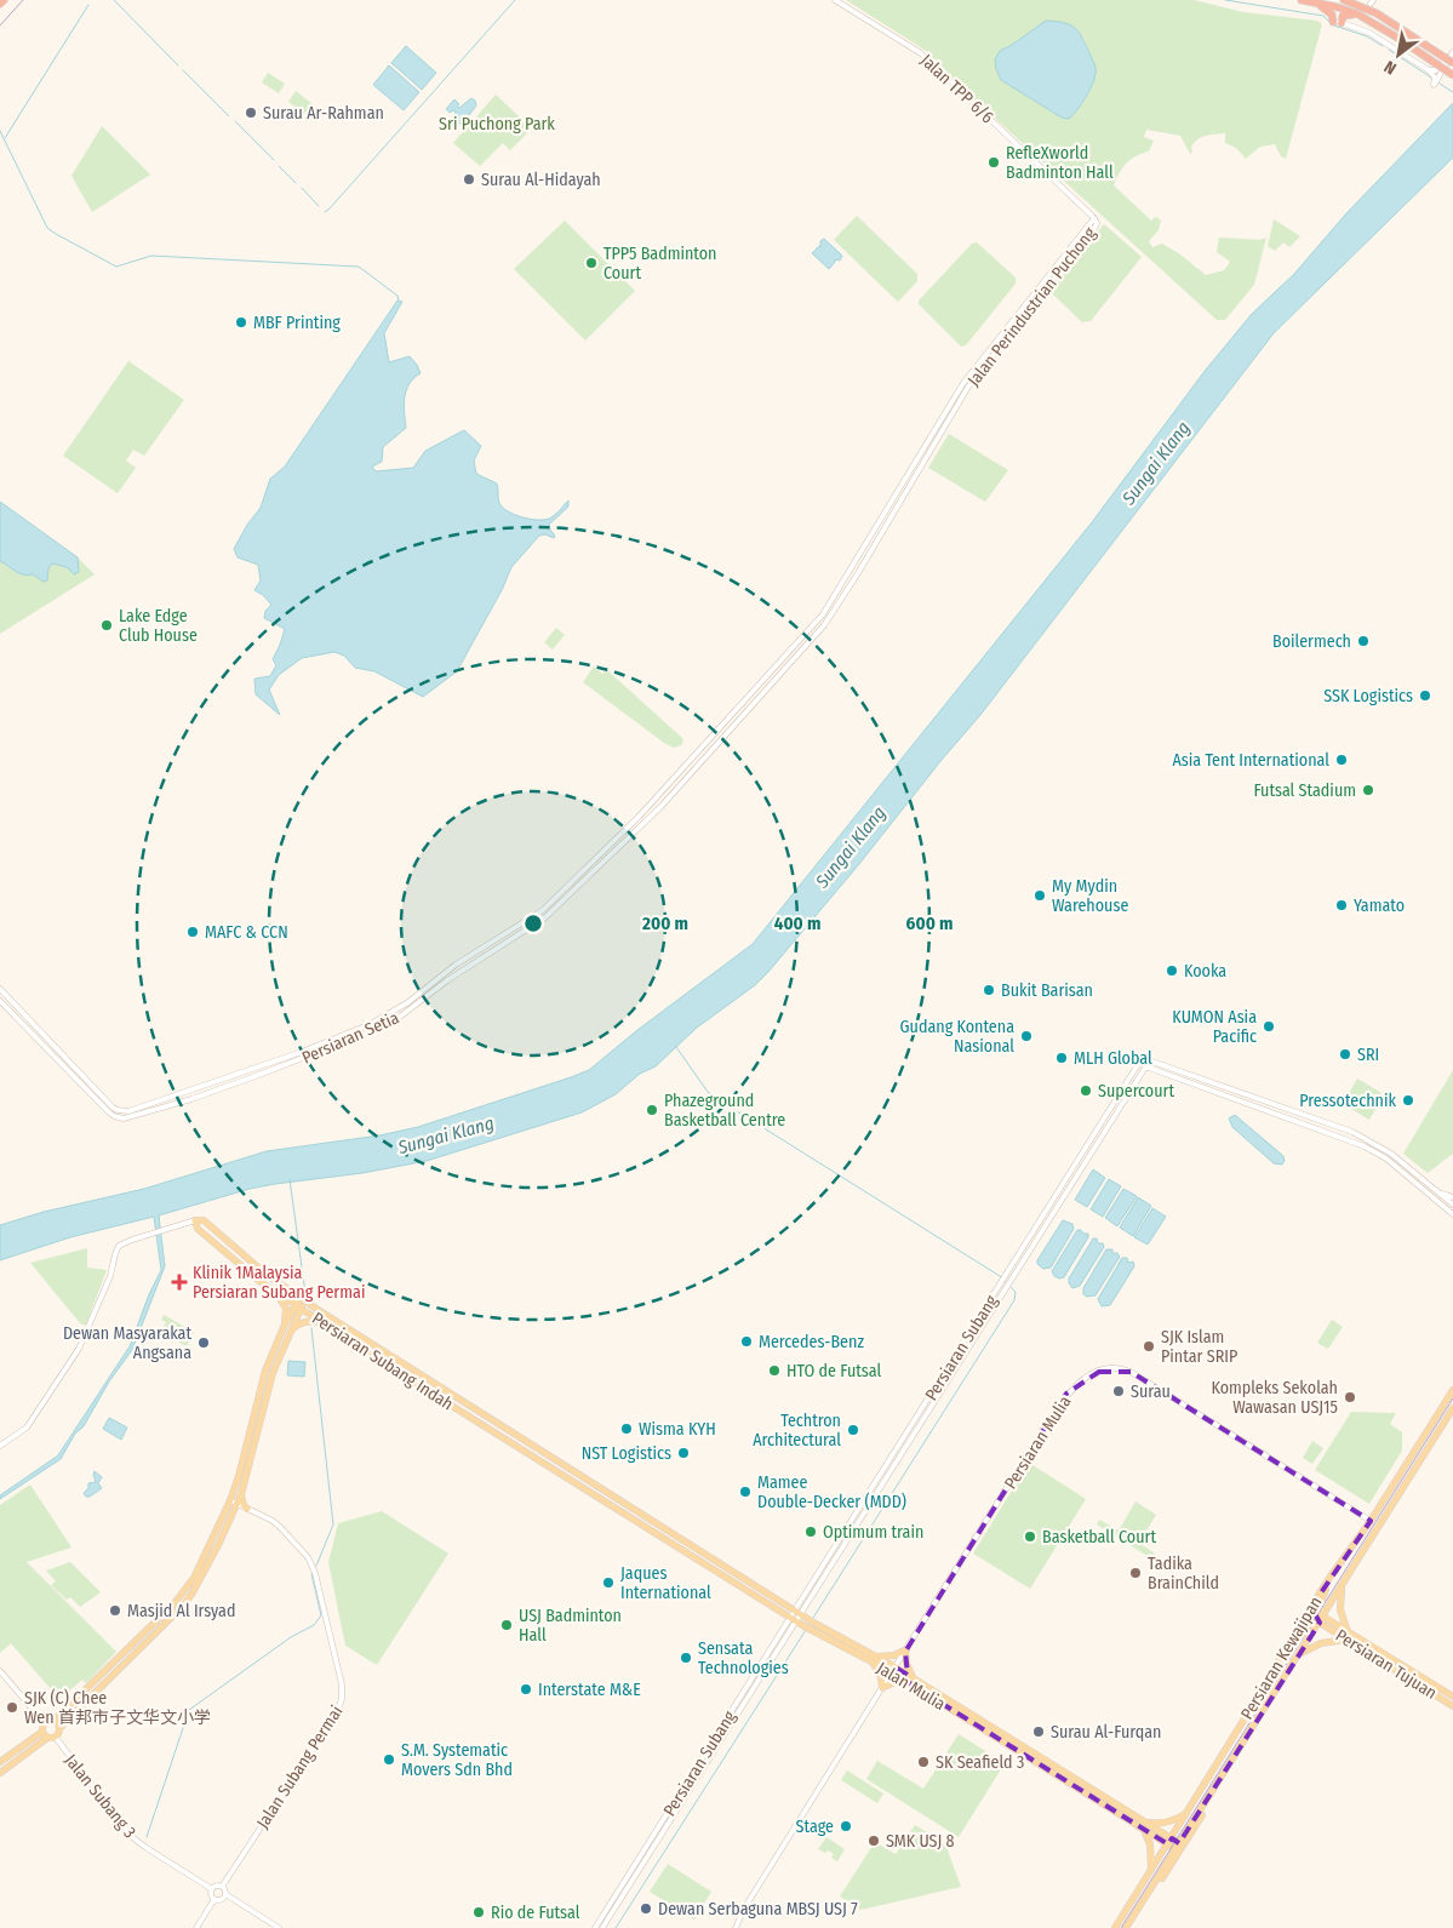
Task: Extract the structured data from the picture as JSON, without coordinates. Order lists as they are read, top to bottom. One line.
{"streets":{"main road":["Persiaran Subang Indah","Persiaran Kewajipan","Persiaran Tujuan","Jalan Mulia"],"street":["Jalan TPP 6/6","Jalan Perindustrian Puchong","Persiaran Setia","Persiaran Subang","Persiaran Mulia","Jalan Subang Permai","Jalan Subang 3"]},"crossings":[["Jalan TPP 6/6","Jalan Perindustrian Puchong"],["Jalan Perindustrian Puchong","Persiaran Setia"],["Persiaran Subang","Persiaran Subang Indah"],["Persiaran Subang","Jalan Mulia"],["Persiaran Subang Indah","Jalan Mulia"],["Persiaran Mulia","Persiaran Kewajipan"],["Persiaran Mulia","Jalan Mulia"],["Persiaran Kewajipan","Persiaran Tujuan"],["Jalan Subang Permai","Jalan Subang 3"]],"water":["Sungai Klang"],"parks":["Sri Puchong Park"],"places":{"other":["Surau Ar-Rahman","RefleXworld Badminton Hall","Surau Al-Hidayah","TPP5 Badminton Court","MBF Printing","Lake Edge Club House","Boilermech","SSK Logistics","Asia Tent International","Futsal Stadium","My Mydin Warehouse","Yamato","MAFC & CCN","Kooka","Bukit Barisan","KUMON Asia Pacific","Gudang Kontena Nasional","SRI","MLH Global","Supercourt","Pressotechnik","Phazeground Basketball Centre","Mercedes-Benz","Dewan Masyarakat Angsana","SJK Islam Pintar SRIP","HTO de Futsal","Surau","Kompleks Sekolah Wawasan USJ15","Wisma KYH","Techtron Architectural","NST Logistics","Mamee Double-Decker (MDD)","Optimum train","Basketball Court","Tadika BrainChild","Jaques International","Masjid Al Irsyad","USJ Badminton Hall","Sensata Technologies","Interstate M&E","SJK (C) Chee Wen 首邦市子文华文小学","Surau Al-Furqan","S.M. Systematic Movers Sdn Bhd","SK Seafield 3","Stage","SMK USJ 8","Dewan Serbaguna MBSJ USJ 7","Rio de Futsal"],"health":["Klinik 1Malaysia Persiaran Subang Permai"]},"north":"bottom left","rings":["200 m","400 m","600 m"]}
